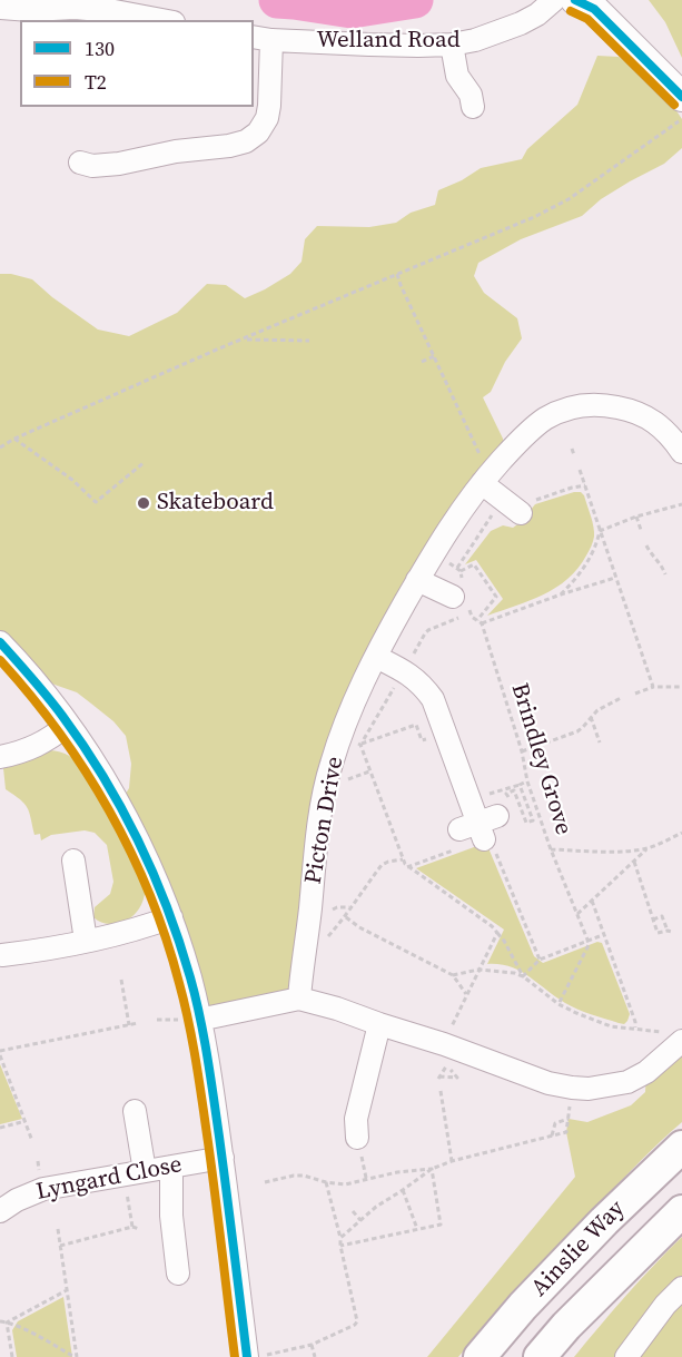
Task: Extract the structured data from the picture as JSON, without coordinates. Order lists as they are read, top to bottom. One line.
{"streets":{"highway":["Ainslie Way"],"street":["Welland Road","Picton Drive","Lyngard Close"],"path":["Brindley Grove"]},"places":["Skateboard"],"lines":["transit line 130","transit line T2"],"legend":["130","T2"]}
